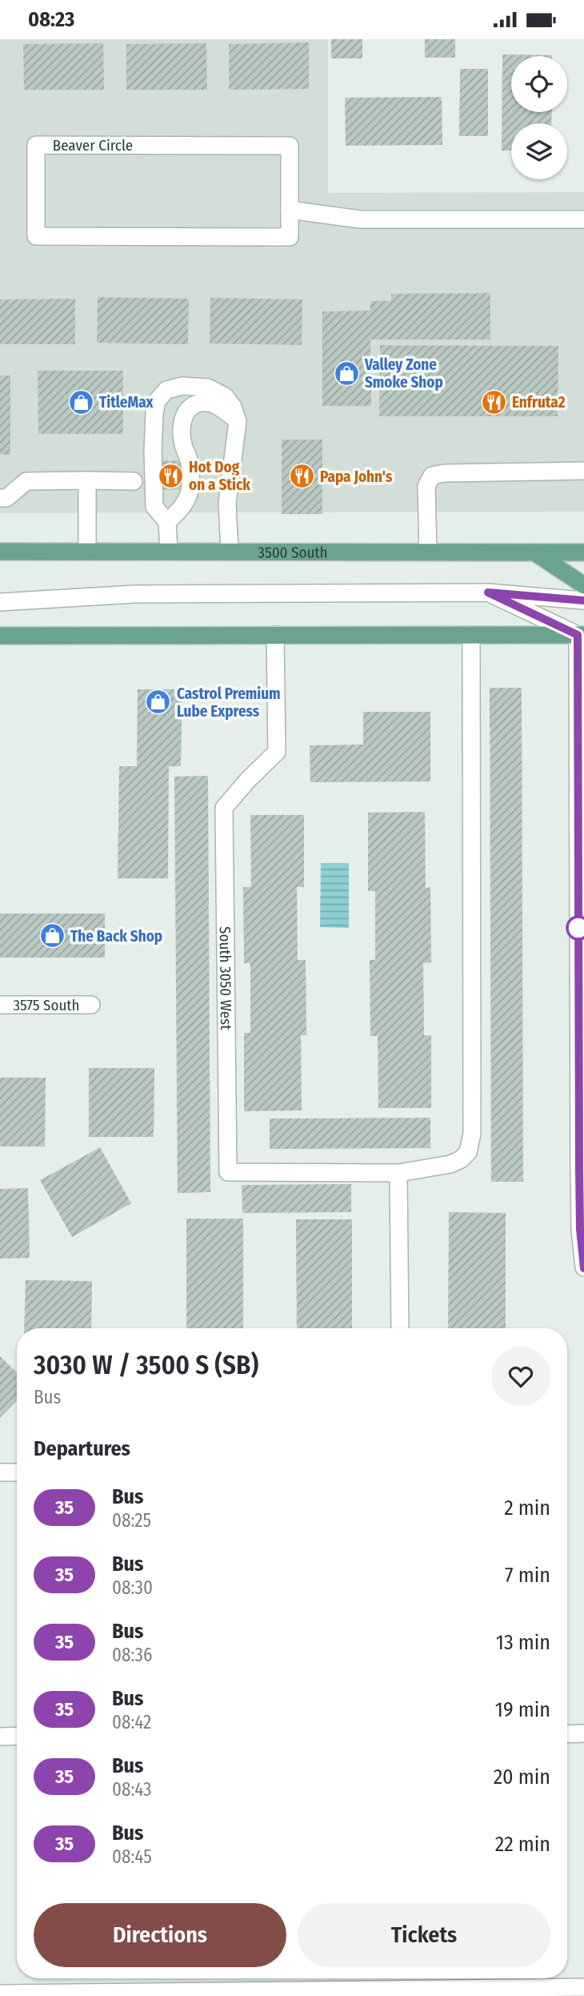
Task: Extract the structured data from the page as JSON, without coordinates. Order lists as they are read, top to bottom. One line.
{"streets":{"main road":["3500 South"],"street":["Beaver Circle","South 3050 West","3575 South"]},"places":{"shop":["Valley Zone Smoke Shop","TitleMax","Castrol Premium Lube Express","The Back Shop"],"restaurant":["Enfruta2","Hot Dog on a Stick","Papa John's"]},"lines":["bus line 35"],"page":{"status":"08:23","heading":[["3030 W / 3500 S (SB)","Bus"],"Departures"],"list":[{"mark":"35","name":"Bus","note":"08:25","value":"2 min"},{"mark":"35","name":"Bus","note":"08:30","value":"7 min"},{"mark":"35","name":"Bus","note":"08:36","value":"13 min"},{"mark":"35","name":"Bus","note":"08:42","value":"19 min"},{"mark":"35","name":"Bus","note":"08:43","value":"20 min"},{"mark":"35","name":"Bus","note":"08:45","value":"22 min"}],"buttons":["Directions","Tickets"]}}
